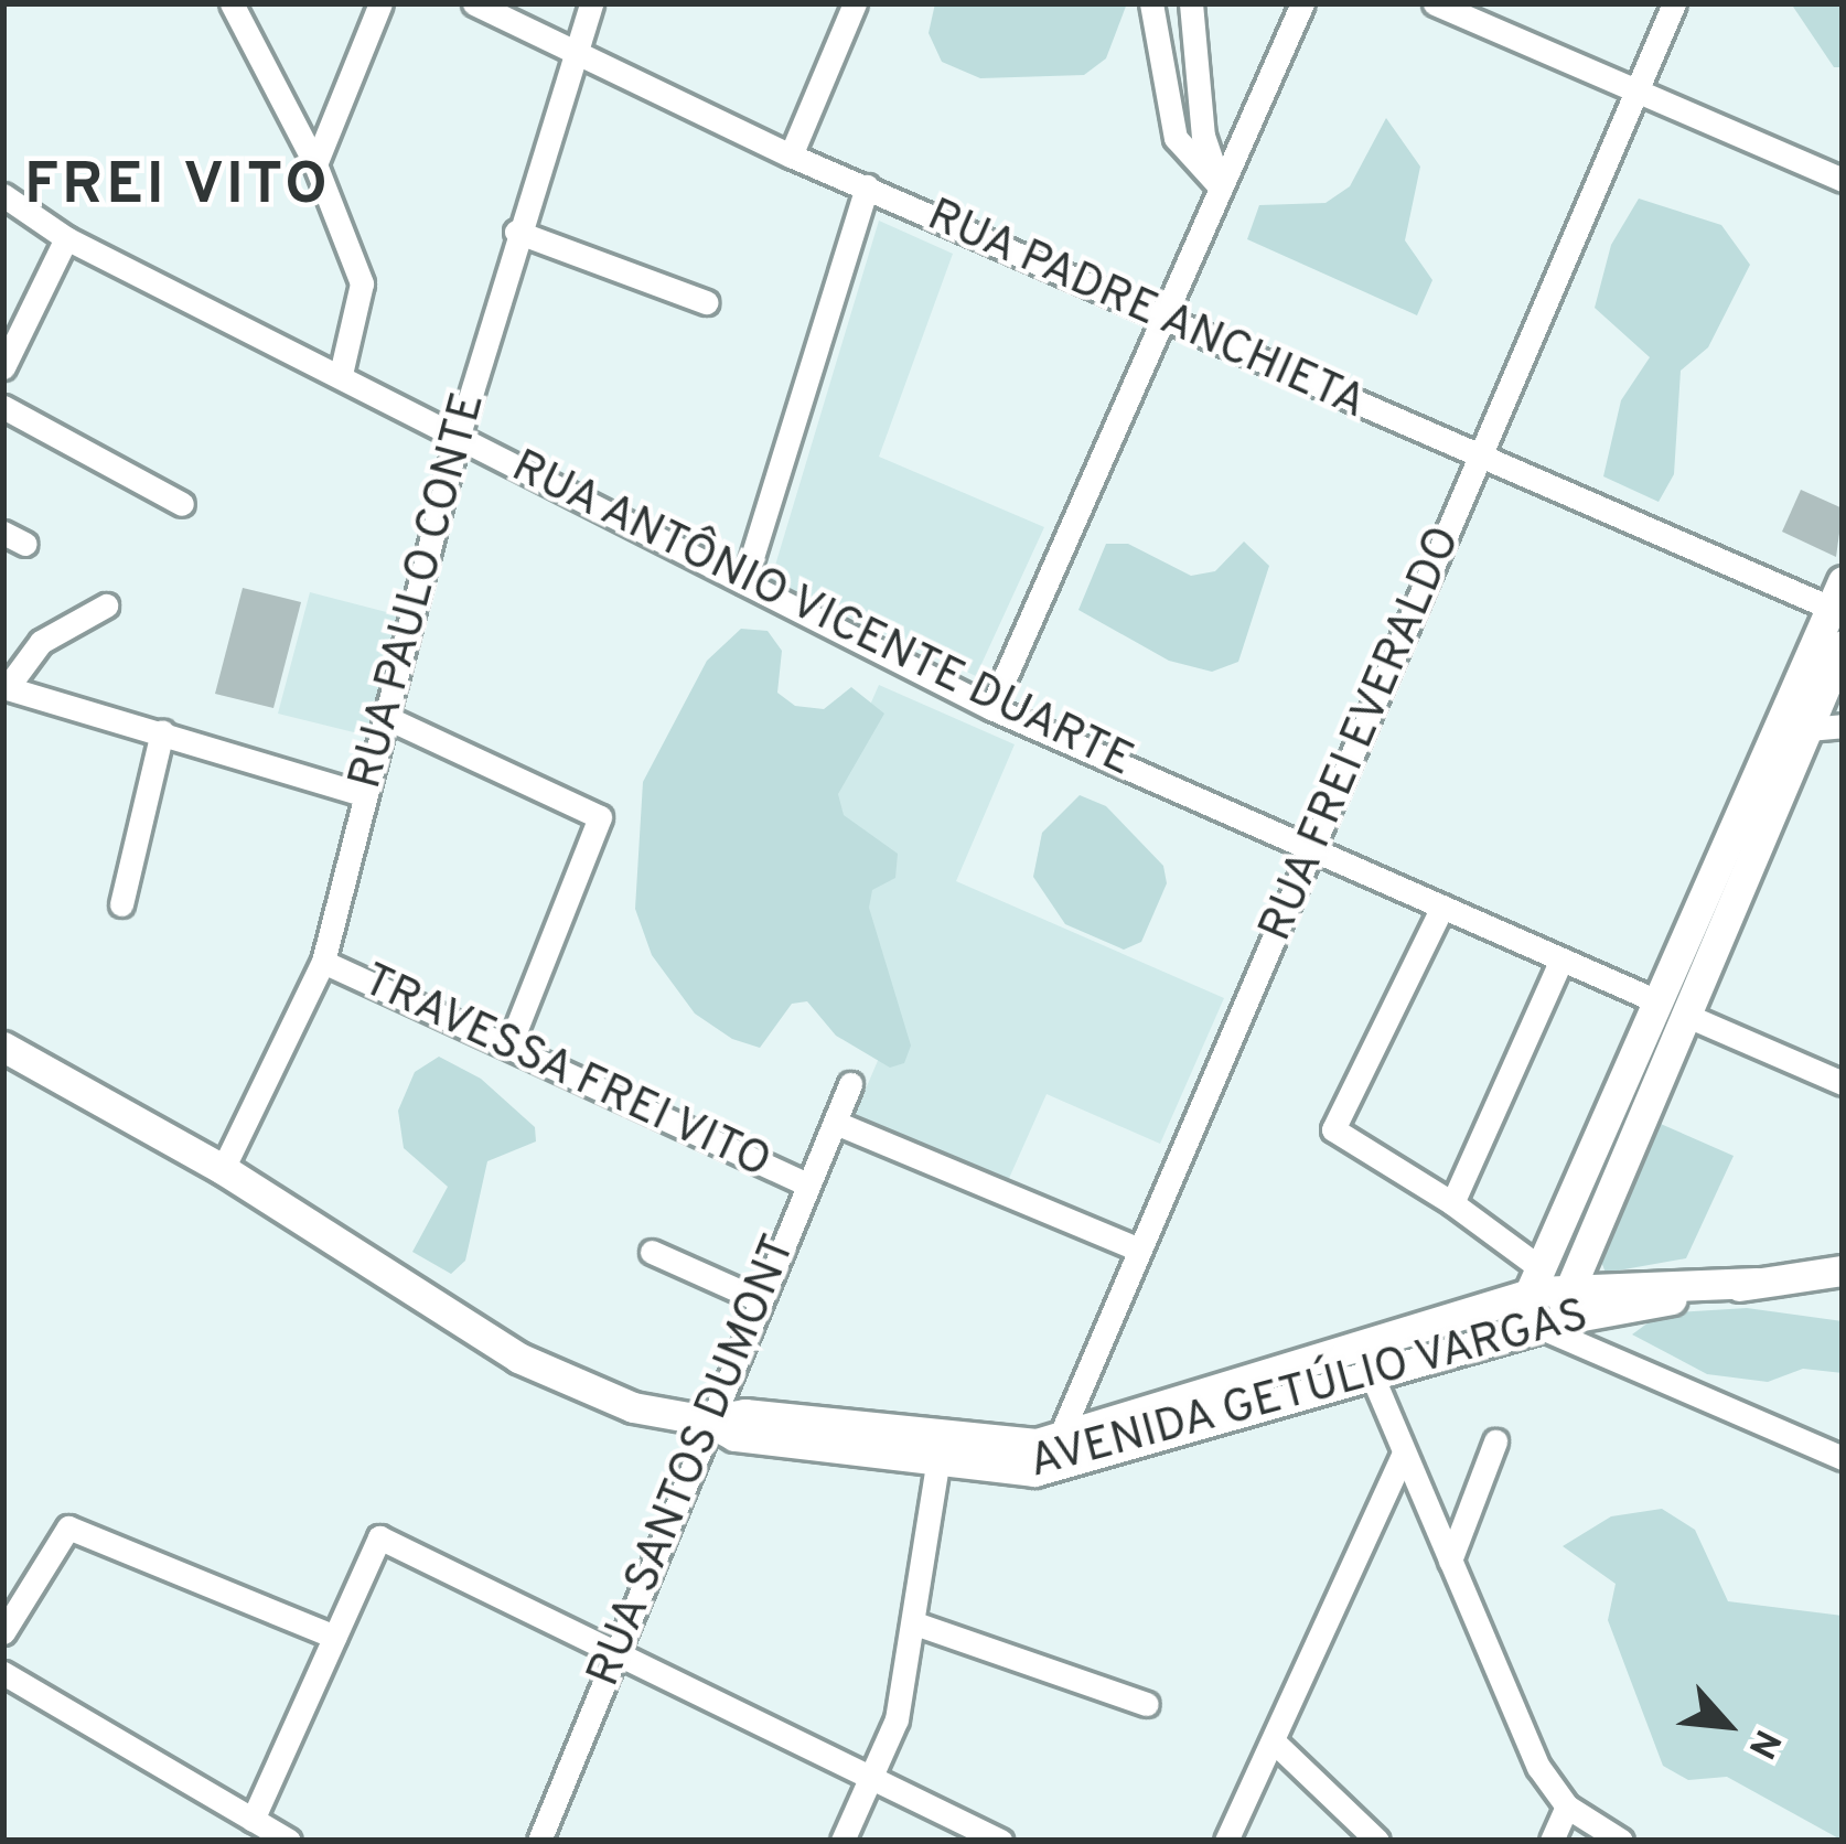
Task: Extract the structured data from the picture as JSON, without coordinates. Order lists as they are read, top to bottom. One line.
{"streets":{"main road":["AVENIDA GETÚLIO VARGAS"],"street":["RUA PADRE ANCHIETA","RUA PAULO CONTE","RUA ANTÔNIO VICENTE DUARTE","RUA FREI EVERALDO","TRAVESSA FREI VITO","RUA SANTOS DUMONT"]},"crossings":[["RUA PADRE ANCHIETA","RUA PAULO CONTE"],["RUA PADRE ANCHIETA","RUA FREI EVERALDO"],["RUA PAULO CONTE","RUA ANTÔNIO VICENTE DUARTE"],["RUA PAULO CONTE","TRAVESSA FREI VITO"],["RUA PAULO CONTE","AVENIDA GETÚLIO VARGAS"],["RUA ANTÔNIO VICENTE DUARTE","RUA FREI EVERALDO"],["RUA FREI EVERALDO","TRAVESSA FREI VITO"],["RUA FREI EVERALDO","AVENIDA GETÚLIO VARGAS"],["TRAVESSA FREI VITO","RUA SANTOS DUMONT"],["AVENIDA GETÚLIO VARGAS","RUA SANTOS DUMONT"]],"districts":["FREI VITO"],"north":"bottom right"}
